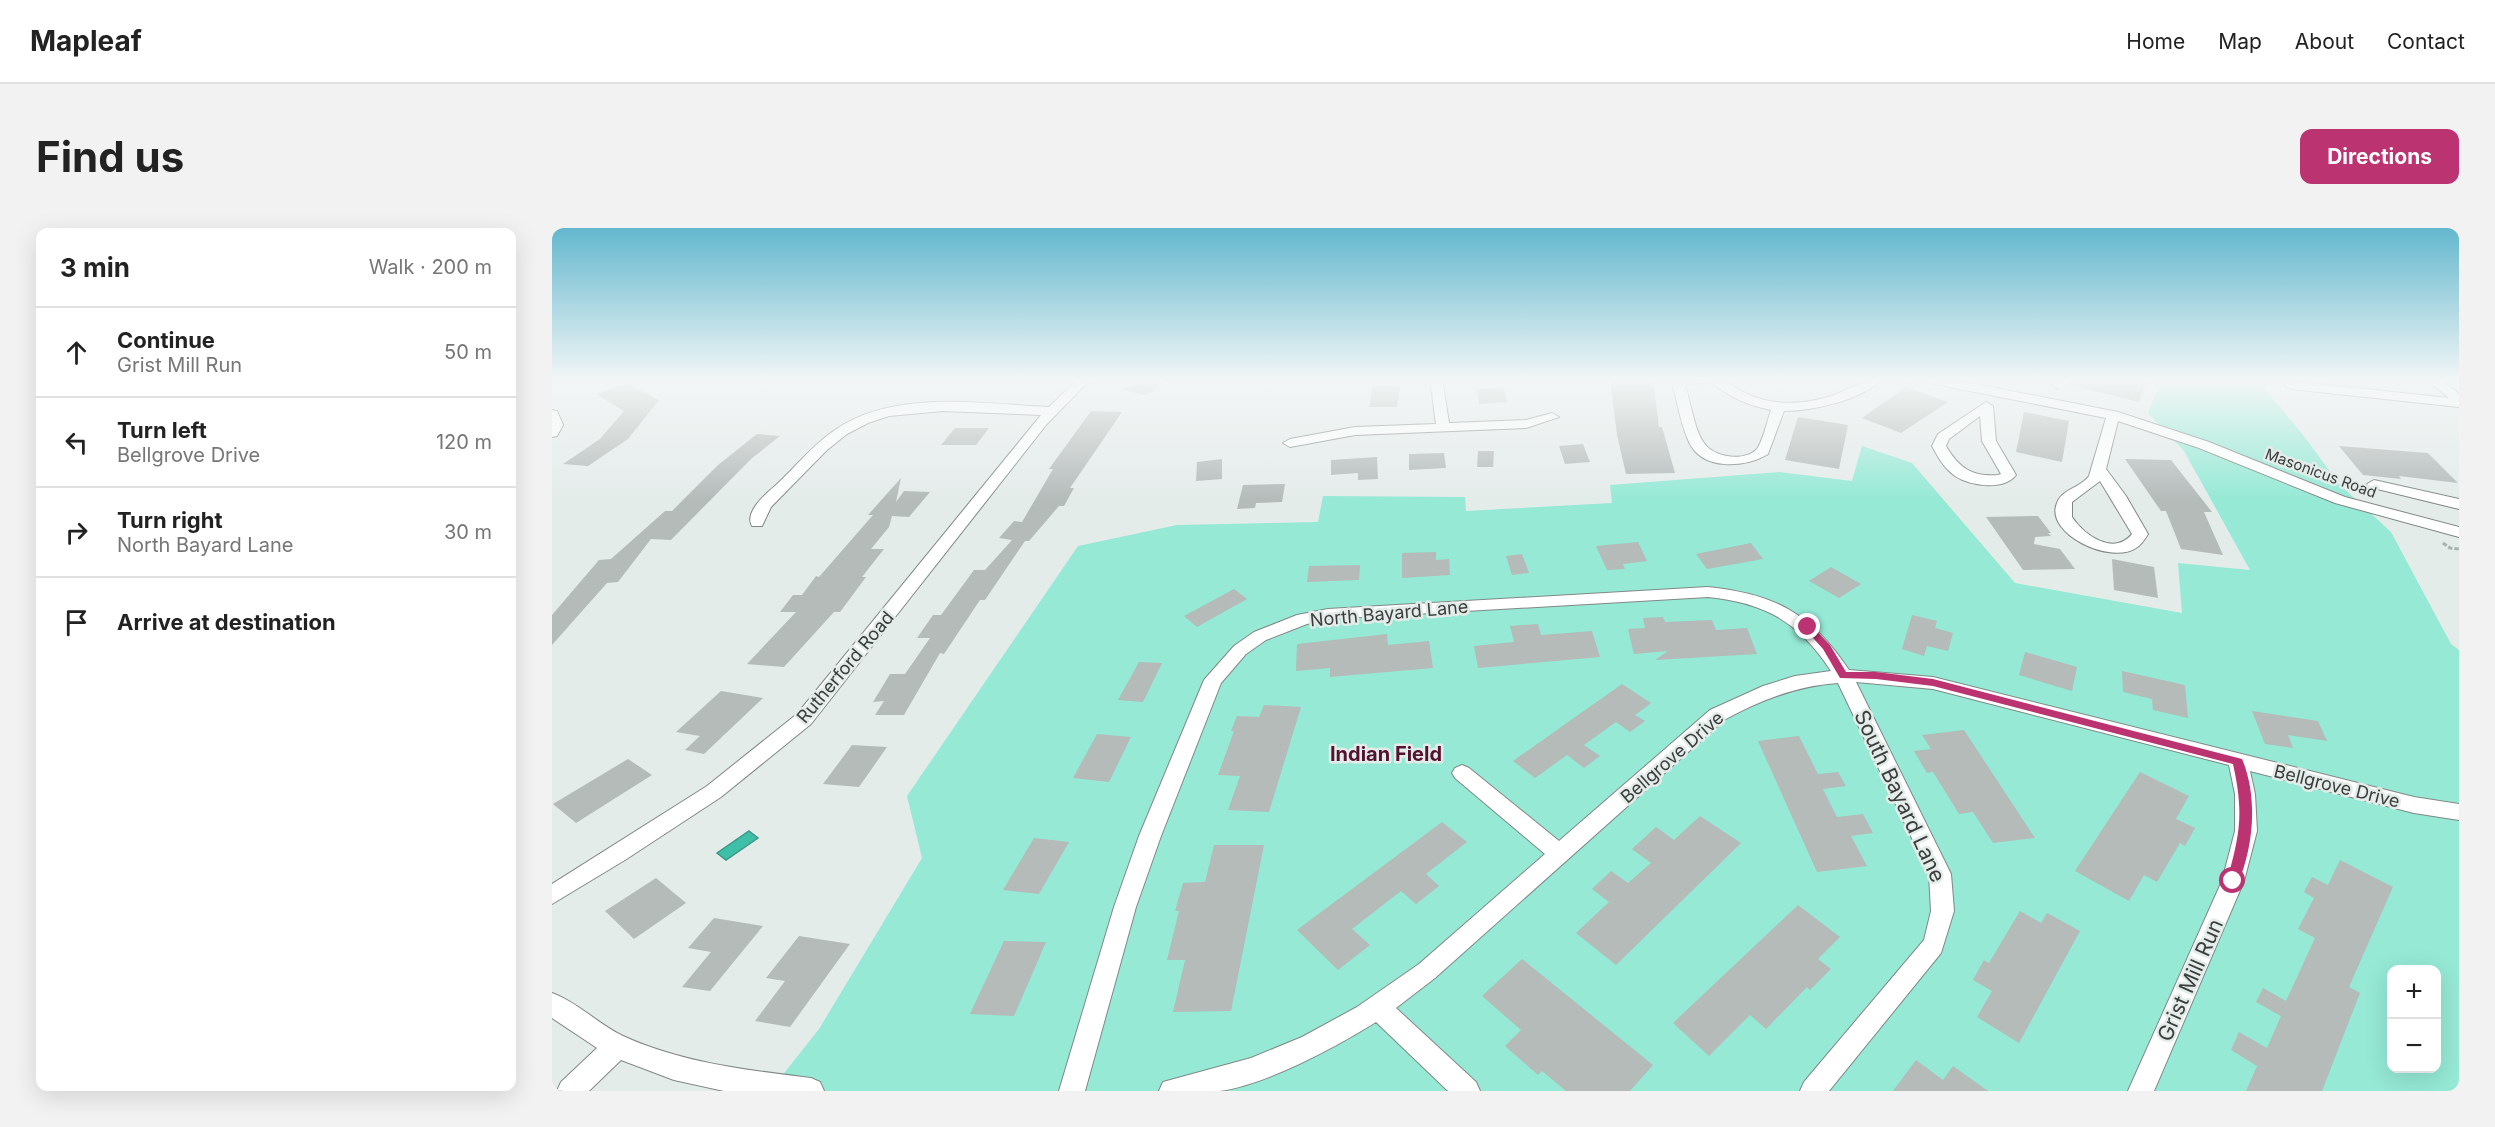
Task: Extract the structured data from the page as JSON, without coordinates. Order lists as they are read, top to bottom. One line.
{"streets":{"street":["Masonicus Road","North Bayard Lane","Rutherford Road","Bellgrove Drive","South Bayard Lane","Grist Mill Run"]},"crossings":[["North Bayard Lane","Bellgrove Drive"],["North Bayard Lane","South Bayard Lane"],["Bellgrove Drive","South Bayard Lane"],["Bellgrove Drive","Grist Mill Run"]],"districts":["Indian Field"],"page":{"header":"Mapleaf","nav":["Home","Map","About","Contact"],"buttons":"Directions","title":"Find us","heading":["3 min","Walk · 200 m"],"list":[["Continue","Grist Mill Run","50 m"],["Turn left","Bellgrove Drive","120 m"],["Turn right","North Bayard Lane","30 m"],"Arrive at destination"],"map_buttons":["+","−"]}}
